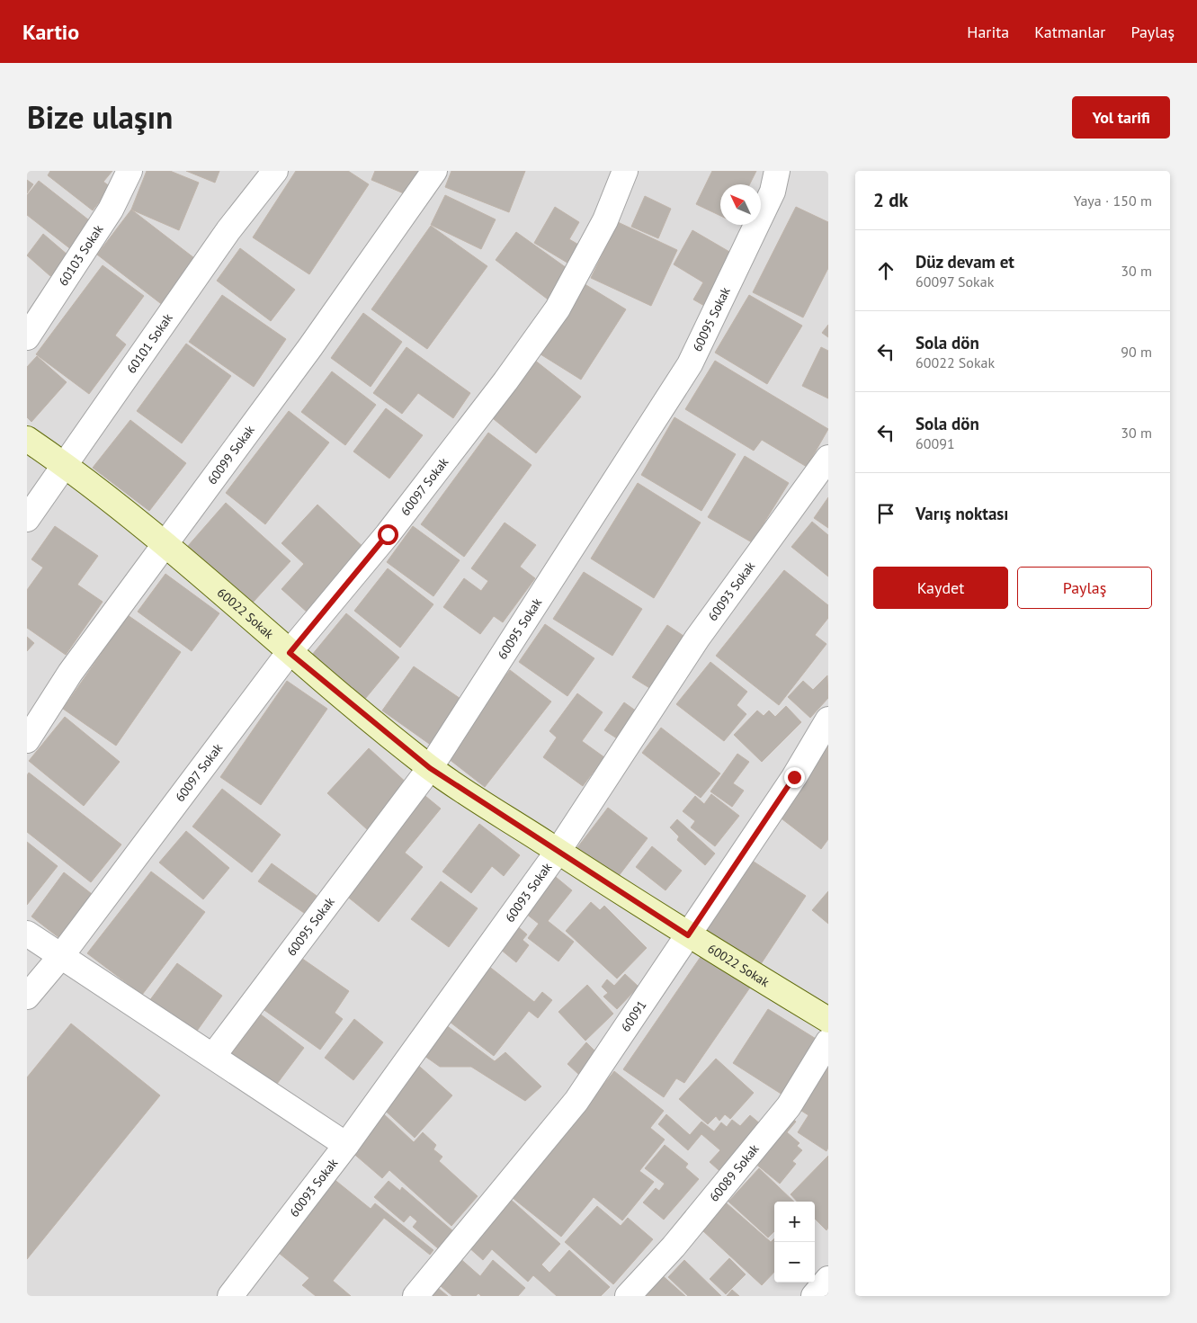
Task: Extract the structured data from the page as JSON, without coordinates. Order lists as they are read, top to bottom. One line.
{"streets":{"street":["60103 Sokak","60095 Sokak","60101 Sokak","60099 Sokak","60097 Sokak","60093 Sokak","60022 Sokak","60091","60089 Sokak"]},"crossings":[["60095 Sokak","60022 Sokak"],["60101 Sokak","60022 Sokak"],["60099 Sokak","60022 Sokak"],["60097 Sokak","60022 Sokak"],["60093 Sokak","60022 Sokak"],["60022 Sokak","60091"]],"north":"top left","page":{"header":"Kartio","nav":["Harita","Katmanlar","Paylaş"],"title":"Bize ulaşın","buttons":["Yol tarifi",["Kaydet","Paylaş"]],"heading":["2 dk","Yaya · 150 m"],"list":[["Düz devam et","60097 Sokak","30 m"],["Sola dön","60022 Sokak","90 m"],["Sola dön","60091","30 m"],"Varış noktası"],"map_buttons":["+","−"]}}
